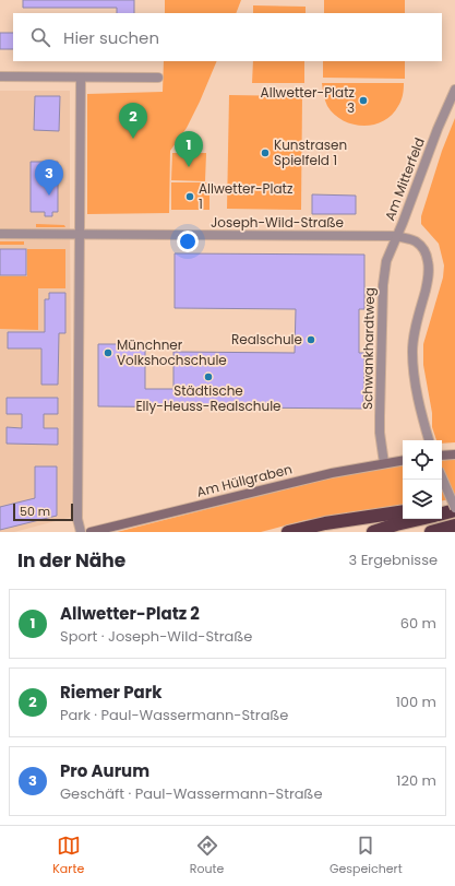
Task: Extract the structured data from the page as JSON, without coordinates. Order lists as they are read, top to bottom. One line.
{"streets":{"main road":["Am Hüllgraben"],"street":["Am Mitterfeld","Joseph-Wild-Straße","Schwankhardtweg"]},"crossings":[["Am Mitterfeld","Joseph-Wild-Straße"],["Am Mitterfeld","Schwankhardtweg"],["Joseph-Wild-Straße","Schwankhardtweg"],["Schwankhardtweg","Am Hüllgraben"]],"places":["Allwetter-Platz 3","Kunstrasen Spielfeld 1","Allwetter-Platz 1","Realschule","Münchner Volkshochschule","Städtische Elly-Heuss-Realschule"],"scale_bar":"50 m","page":{"search":"Hier suchen","pins":["2","1","3"],"scale":"50 m","heading":["In der Nähe","3 Ergebnisse"],"list":[{"mark":"1","name":"Allwetter-Platz 2","note":"Sport · Joseph-Wild-Straße","value":"60 m"},{"mark":"2","name":"Riemer Park","note":"Park · Paul-Wassermann-Straße","value":"100 m"},{"mark":"3","name":"Pro Aurum","note":"Geschäft · Paul-Wassermann-Straße","value":"120 m"}],"nav":["Karte","Route","Gespeichert"]}}
